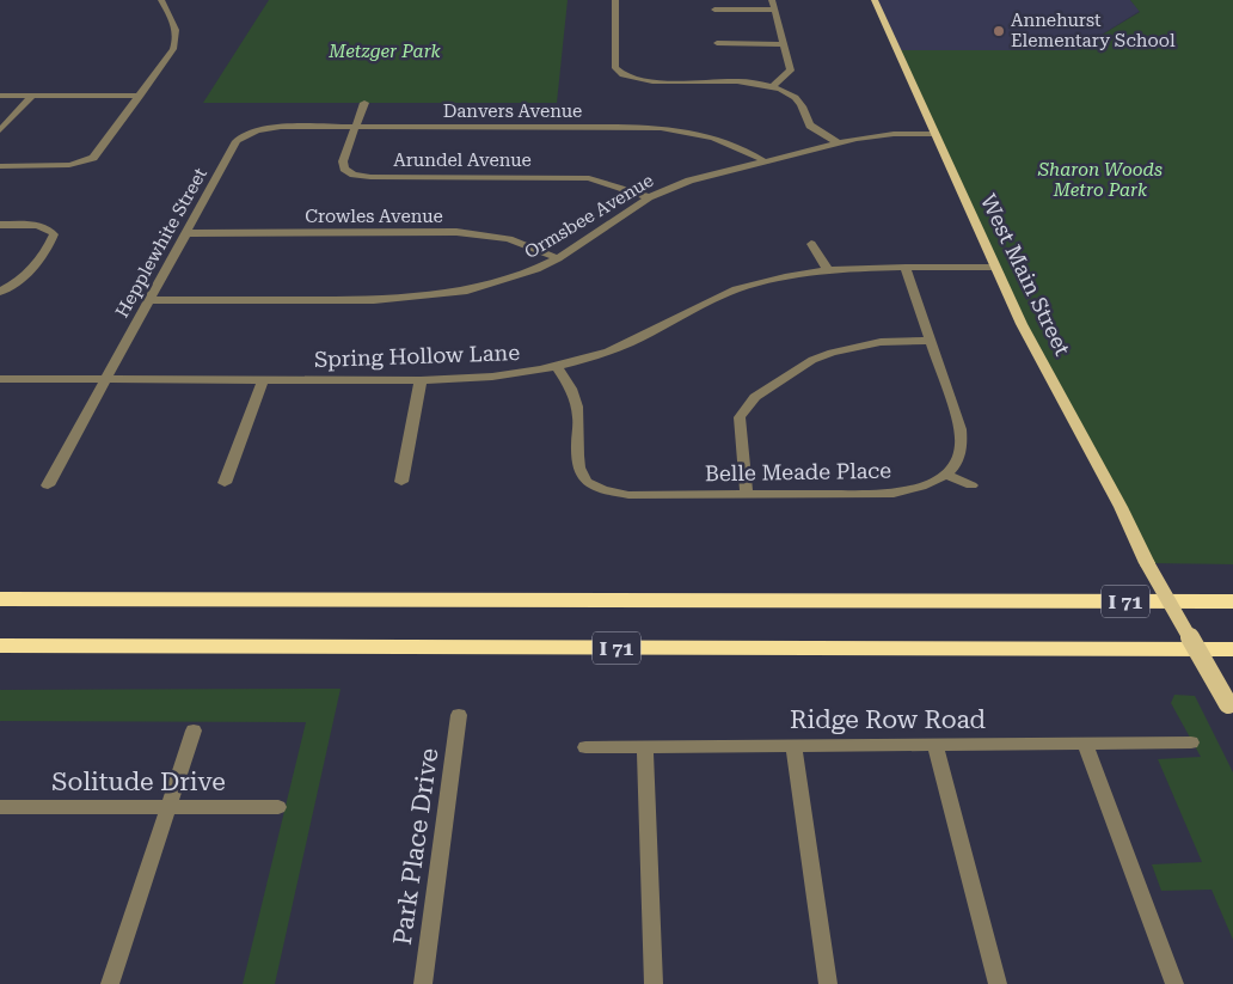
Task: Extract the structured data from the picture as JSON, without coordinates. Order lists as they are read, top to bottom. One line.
{"streets":{"highway":["I 71"],"main road":["West Main Street"],"street":["Danvers Avenue","Arundel Avenue","Crowles Avenue","Ormsbee Avenue","Hepplewhite Street","Spring Hollow Lane","Belle Meade Place","Ridge Row Road","Solitude Drive","Park Place Drive"]},"crossings":[["Danvers Avenue","Arundel Avenue"],["Danvers Avenue","Ormsbee Avenue"],["Danvers Avenue","Hepplewhite Street"],["Arundel Avenue","Ormsbee Avenue"],["Crowles Avenue","Ormsbee Avenue"],["Crowles Avenue","Hepplewhite Street"],["Ormsbee Avenue","Hepplewhite Street"],["Ormsbee Avenue","West Main Street"],["Hepplewhite Street","Spring Hollow Lane"],["West Main Street","Spring Hollow Lane"],["Spring Hollow Lane","Belle Meade Place"]],"parks":["Metzger Park","Sharon Woods Metro Park"],"places":["Annehurst Elementary School"]}
